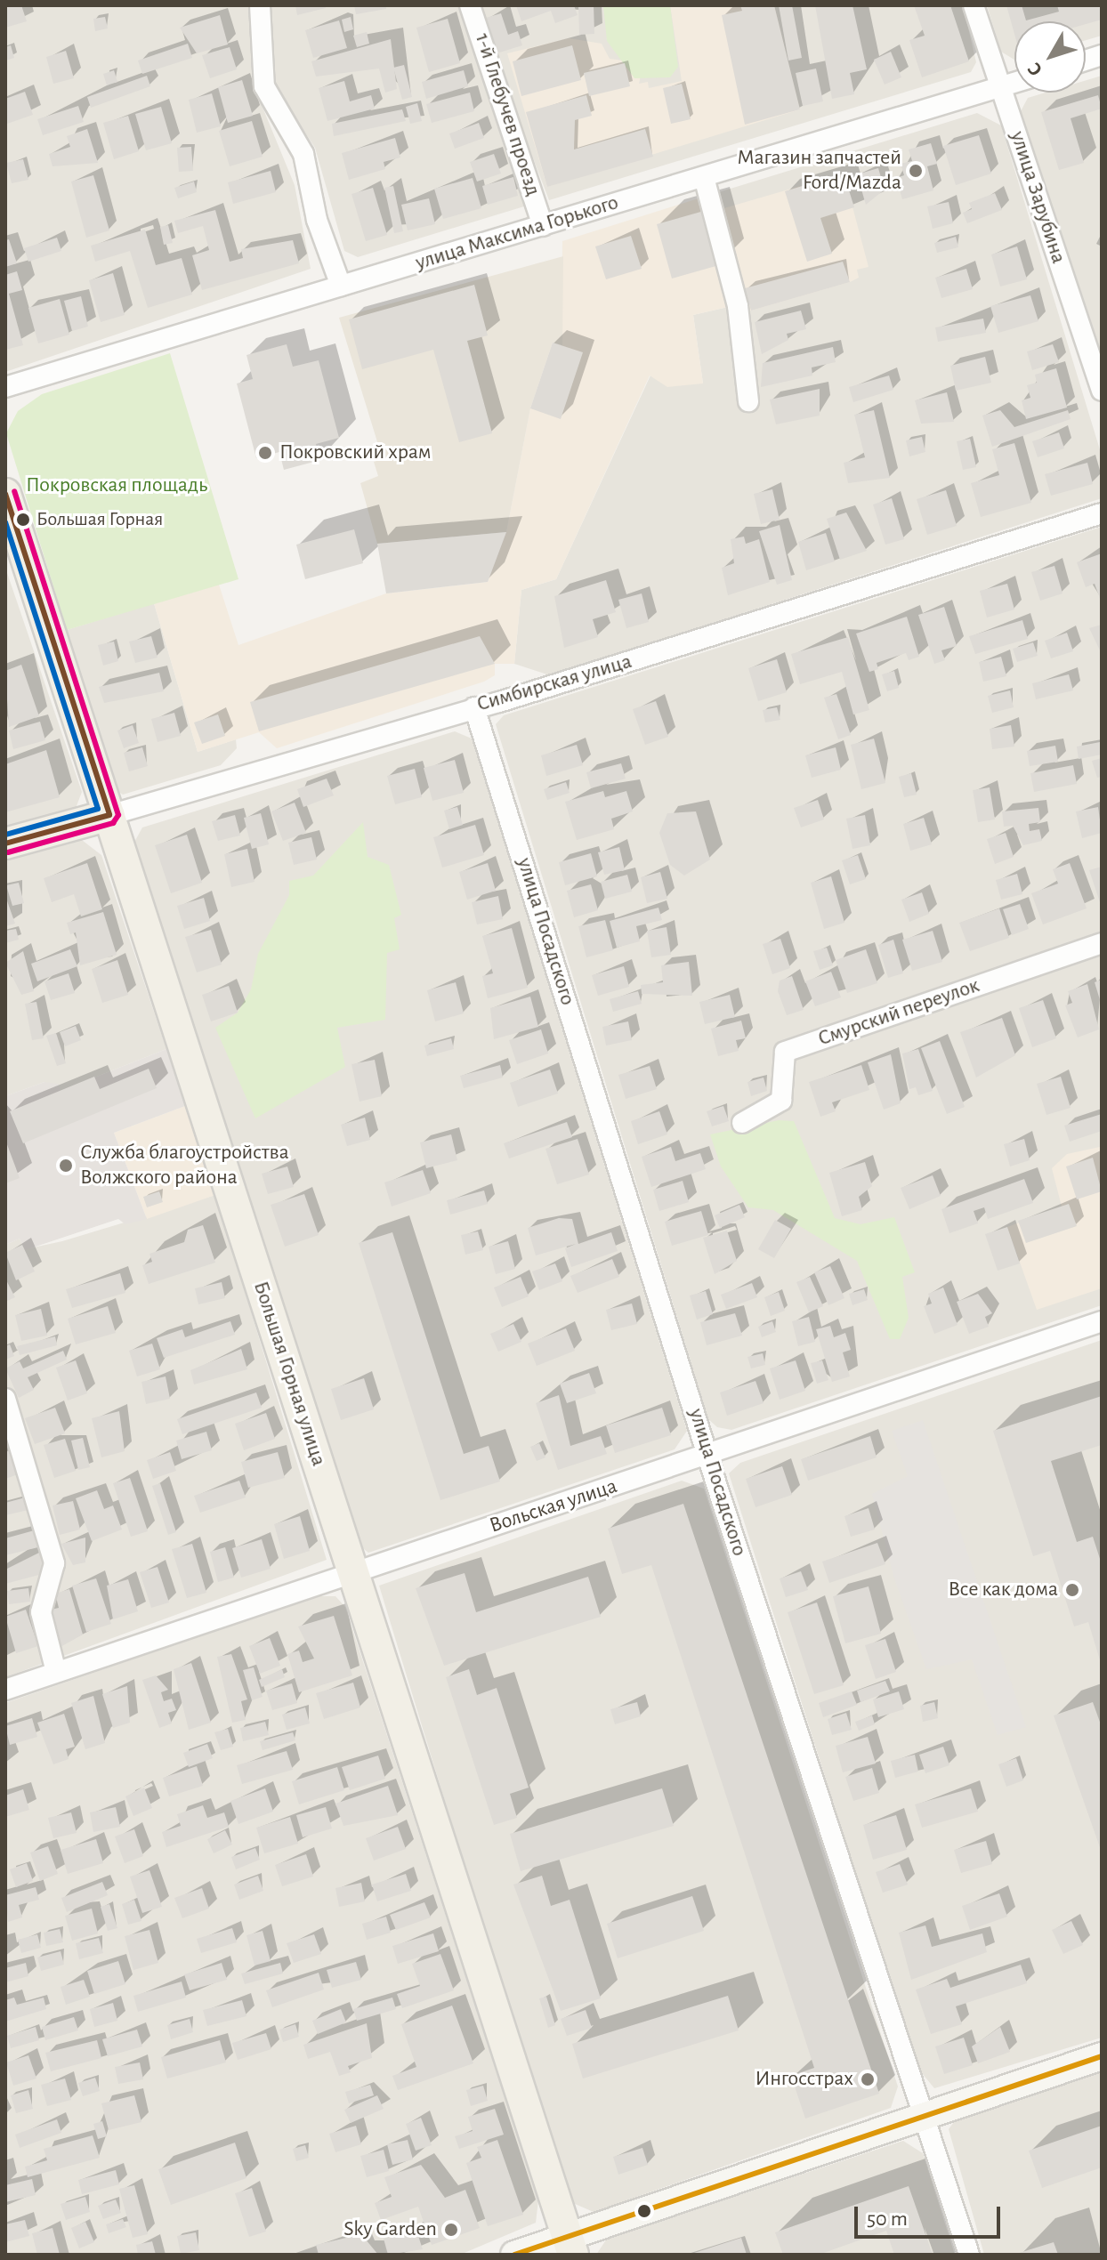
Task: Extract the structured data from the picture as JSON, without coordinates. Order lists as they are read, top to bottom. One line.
{"streets":{"main road":["Симбирская улица","Большая Горная улица"],"street":["1-й Глебучев проезд","улица Зарубина","улица Максима Горького","улица Посадского","Смурский переулок","Вольская улица"]},"crossings":[["1-й Глебучев проезд","улица Максима Горького"],["улица Зарубина","улица Максима Горького"],["Симбирская улица","улица Посадского"],["Симбирская улица","Большая Горная улица"],["улица Посадского","Вольская улица"],["Большая Горная улица","Вольская улица"]],"parks":["Покровская площадь"],"places":["Магазин запчастей Ford/Mazda","Покровский храм","Большая Горная","Служба благоустройства Волжского района","Все как дома","Ингосстрах","Sky Garden"],"scale_bar":"50 m","north":"bottom left"}
